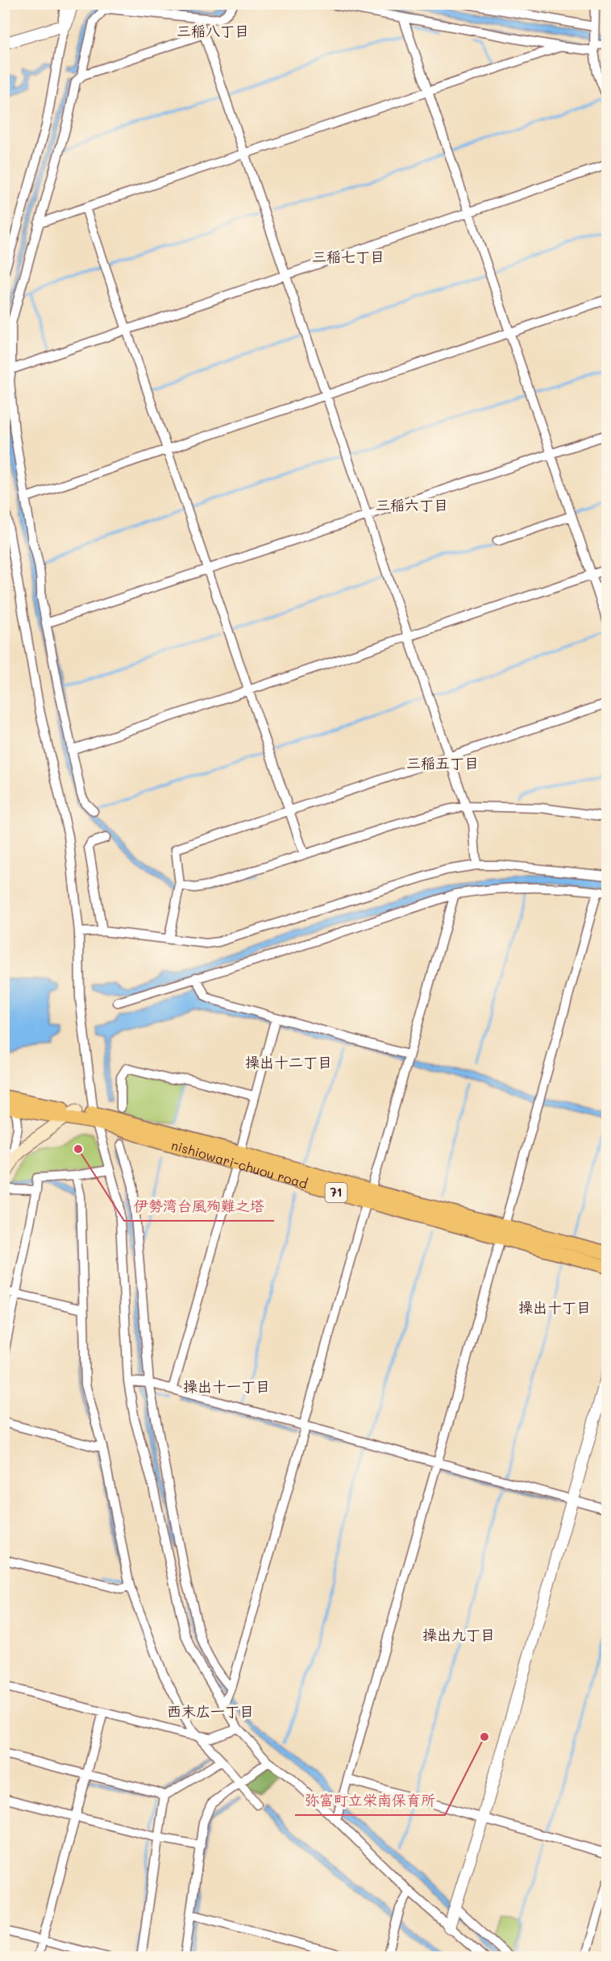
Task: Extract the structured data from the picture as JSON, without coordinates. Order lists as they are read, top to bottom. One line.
{"streets":{"main road":["nishiowari-chuou road","71"]},"crossings":[["nishiowari-chuou road","71"]],"districts":["三稲八丁目","三稲七丁目","三稲六丁目","三稲五丁目","操出十二丁目","操出十丁目","操出十一丁目","操出九丁目","西末広一丁目"],"places":["伊勢湾台風殉難之塔","弥富町立栄南保育所"]}
